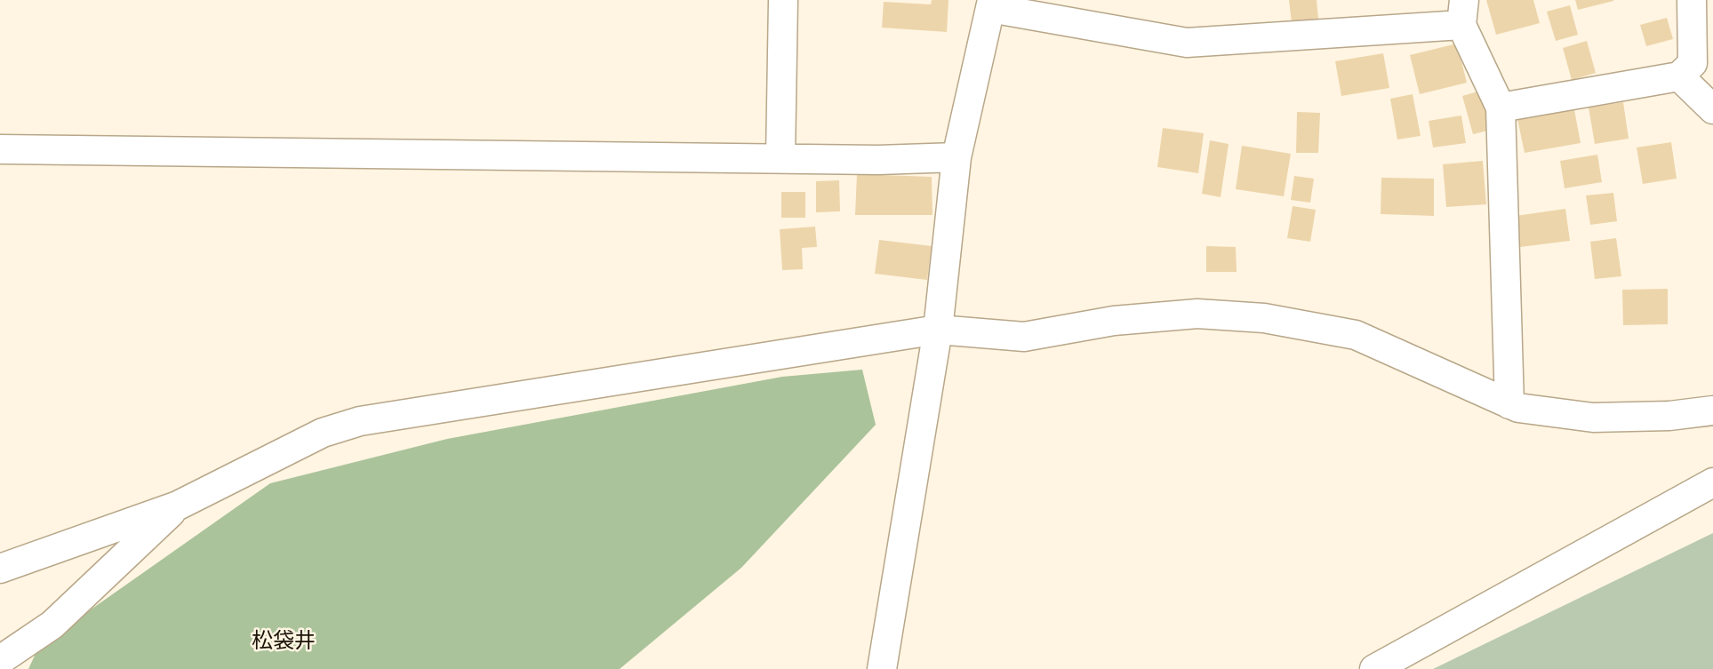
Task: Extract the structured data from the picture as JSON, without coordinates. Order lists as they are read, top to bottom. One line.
{"districts":["松袋井"]}
